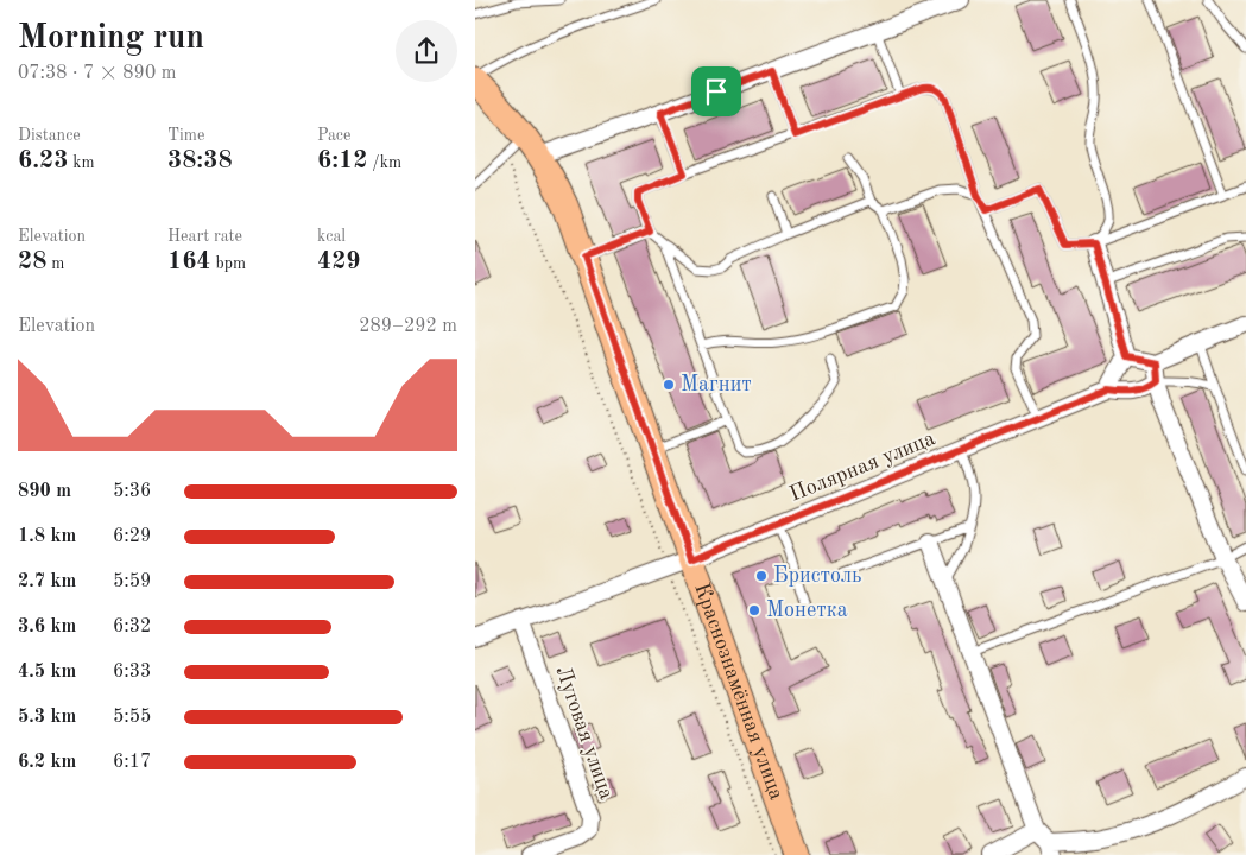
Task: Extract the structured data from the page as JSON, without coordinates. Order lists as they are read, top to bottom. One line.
{"streets":{"main road":["Краснознамённая улица"],"street":["Полярная улица","Луговая улица"]},"crossings":[["Полярная улица","Краснознамённая улица"],["Полярная улица","Луговая улица"]],"places":["Магнит","Бристоль","Монетка"],"page":{"heading":["Morning run","07:38 · 7 × 890 m"],"stats":[["Distance","6.23 km"],["Time","38:38"],["Pace","6:12 /km"],["Elevation","28 m"],["Heart rate","164 bpm"],["kcal","429"]],"chart":["Elevation","289–292 m"],"list":[{"name":"890 m","note":"5:36"},{"name":"1.8 km","note":"6:29"},{"name":"2.7 km","note":"5:59"},{"name":"3.6 km","note":"6:32"},{"name":"4.5 km","note":"6:33"},{"name":"5.3 km","note":"5:55"},{"name":"6.2 km","note":"6:17"}]}}
